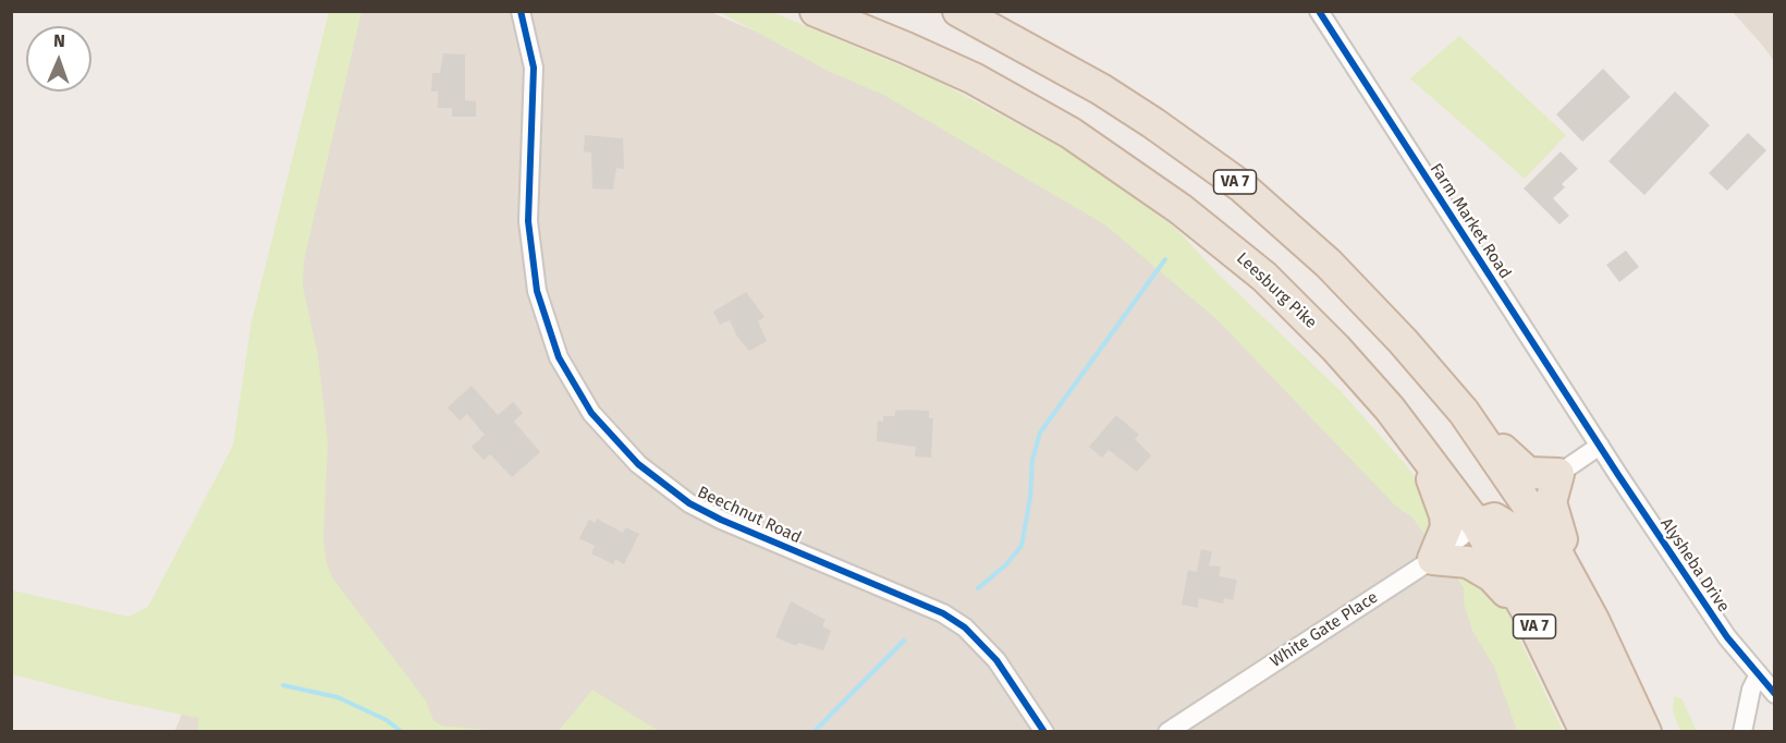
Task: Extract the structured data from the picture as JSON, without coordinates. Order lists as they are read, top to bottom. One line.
{"streets":{"highway":["VA 7","Leesburg Pike"],"street":["Farm Market Road","Beechnut Road","Alysheba Drive","White Gate Place"]},"crossings":[["Farm Market Road","Alysheba Drive"],["Leesburg Pike","White Gate Place"]],"north":"top"}
